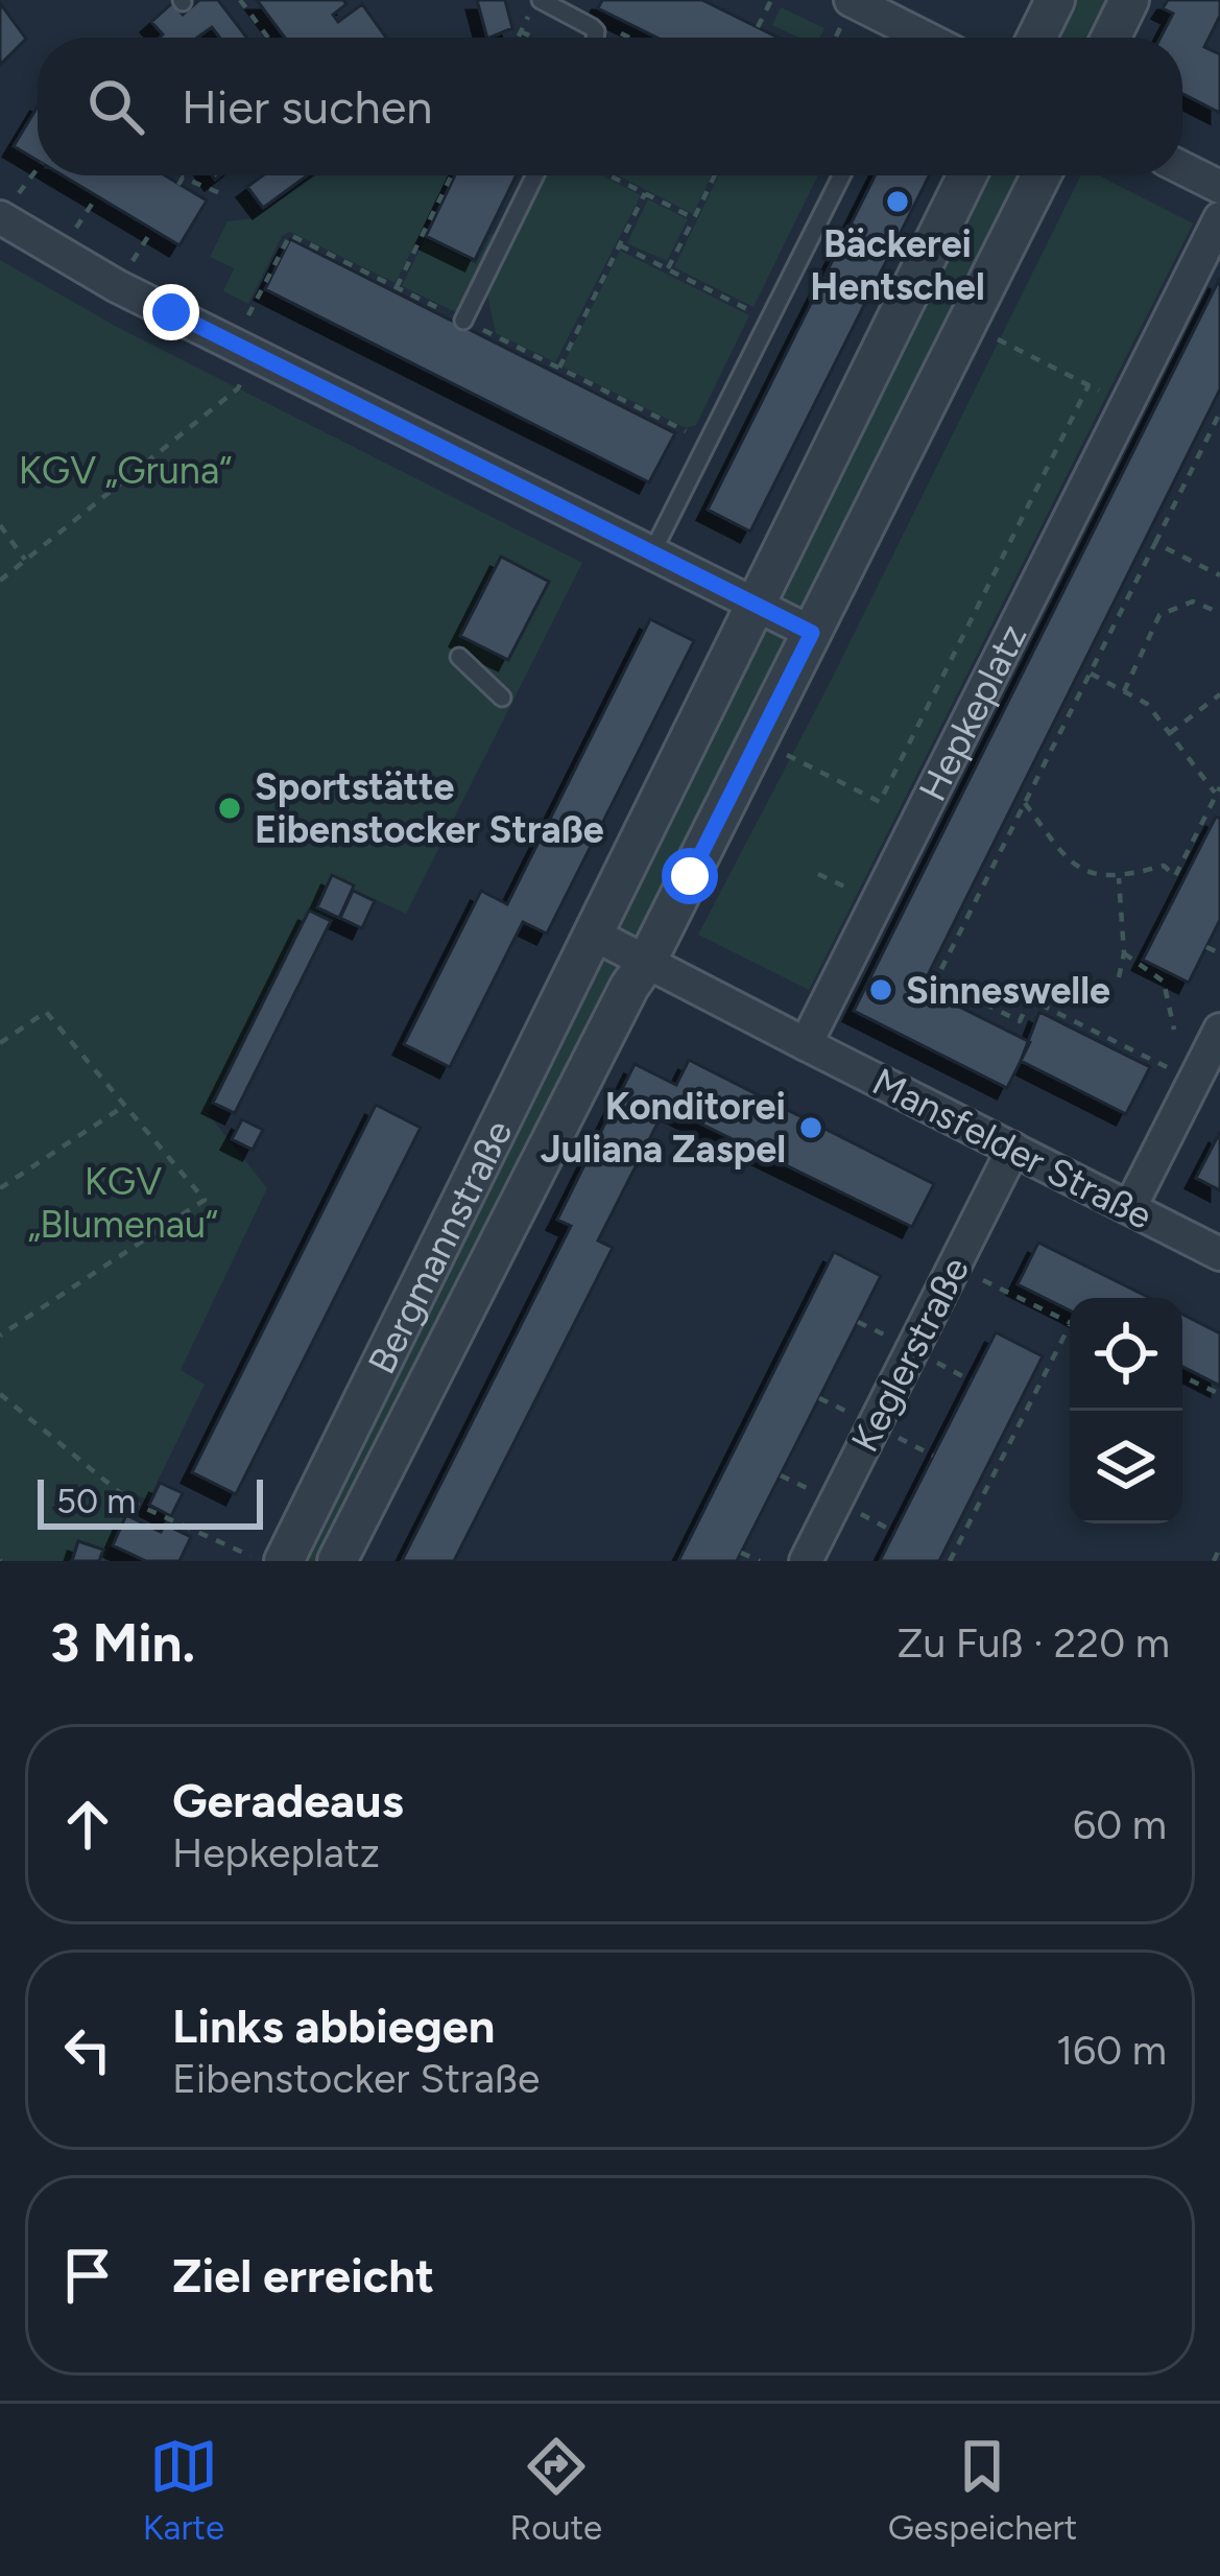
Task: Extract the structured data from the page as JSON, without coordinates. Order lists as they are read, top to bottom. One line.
{"streets":{"street":["Hepkeplatz","Mansfelder Straße","Bergmannstraße","Keglerstraße"]},"crossings":[["Hepkeplatz","Mansfelder Straße"],["Mansfelder Straße","Keglerstraße"]],"parks":["KGV „Gruna“","KGV „Blumenau“"],"places":["Bäckerei Hentschel","Sportstätte Eibenstocker Straße","Sinneswelle","Konditorei Juliana Zaspel"],"scale_bar":"50 m","page":{"search":"Hier suchen","scale":"50 m","heading":["3 Min.","Zu Fuß · 220 m"],"list":[["Geradeaus","Hepkeplatz","60 m"],["Links abbiegen","Eibenstocker Straße","160 m"],"Ziel erreicht"],"nav":["Karte","Route","Gespeichert"]}}
